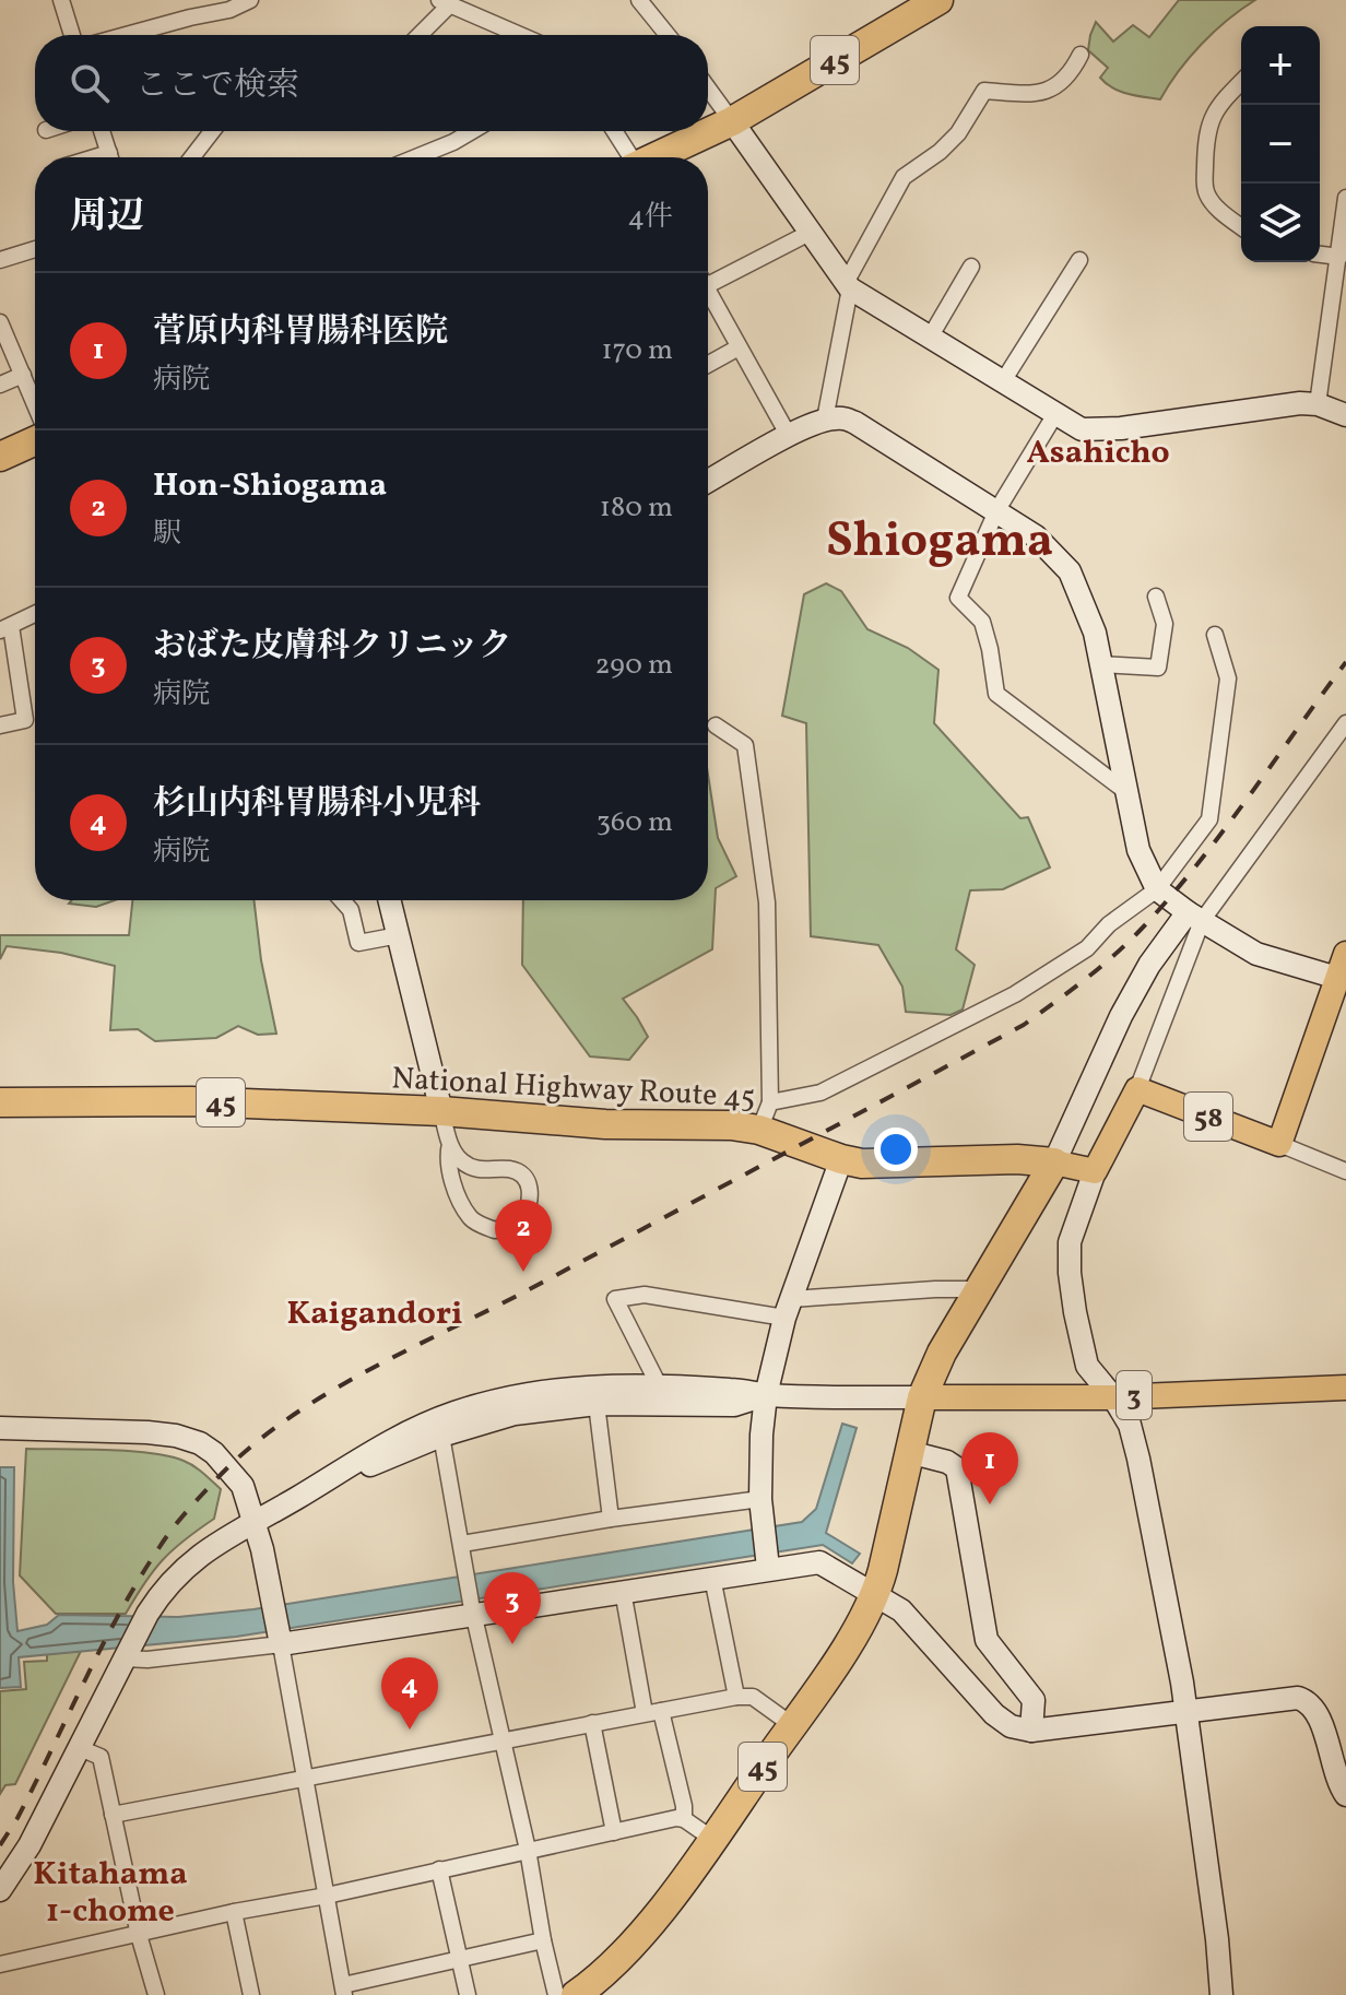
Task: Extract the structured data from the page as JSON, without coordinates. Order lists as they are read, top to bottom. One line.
{"streets":{"highway":["45","National Highway Route 45"],"main road":["58","3"]},"crossings":[["45","National Highway Route 45"],["45","3"]],"districts":["Asahicho","Shiogama","Kaigandori","Kitahama 1-chome"],"page":{"map_buttons":["+","−"],"search":"ここで検索","heading":["周辺","4件"],"list":[{"mark":"1","name":"菅原内科胃腸科医院","note":"病院","value":"170 m"},{"mark":"2","name":"Hon-Shiogama","note":"駅","value":"180 m"},{"mark":"3","name":"おばた皮膚科クリニック","note":"病院","value":"290 m"},{"mark":"4","name":"杉山内科胃腸科小児科","note":"病院","value":"360 m"}],"pins":["2","1","3","4"]}}
